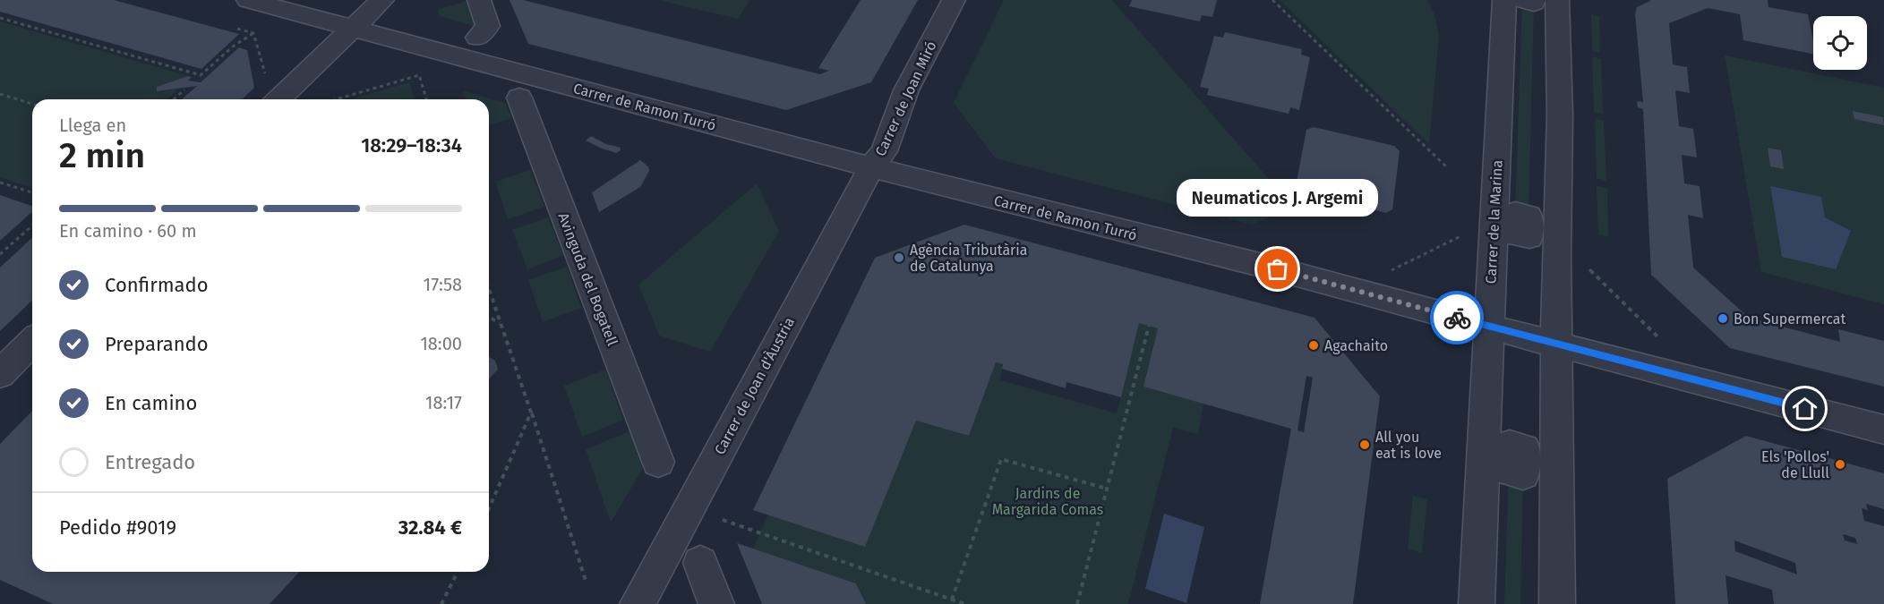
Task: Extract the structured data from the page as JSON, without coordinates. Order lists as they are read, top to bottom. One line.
{"streets":{"street":["Carrer de Joan Miró","Carrer de Ramon Turró","Carrer de la Marina","Avinguda del Bogatell","Carrer de Joan d'Àustria"]},"crossings":[["Carrer de Joan Miró","Carrer de Ramon Turró"],["Carrer de Joan Miró","Carrer de Joan d'Àustria"],["Carrer de Ramon Turró","Carrer de la Marina"],["Carrer de Ramon Turró","Carrer de Joan d'Àustria"]],"parks":["Jardins de Margarida Comas"],"places":["Agència Tributària de Catalunya","Neumaticos J. Argemi","Bon Supermercat","Agachaito","All you eat is love","Els 'Pollos' de Llull"],"page":{"heading":["2 min","Llega en","18:29–18:34"],"panel":["Pedido #9019","32.84 €"],"bubble":"Neumaticos J. Argemi","bar":"En camino · 60 m","list":[["Confirmado","17:58"],["Preparando","18:00"],["En camino","18:17"],"Entregado"]}}
